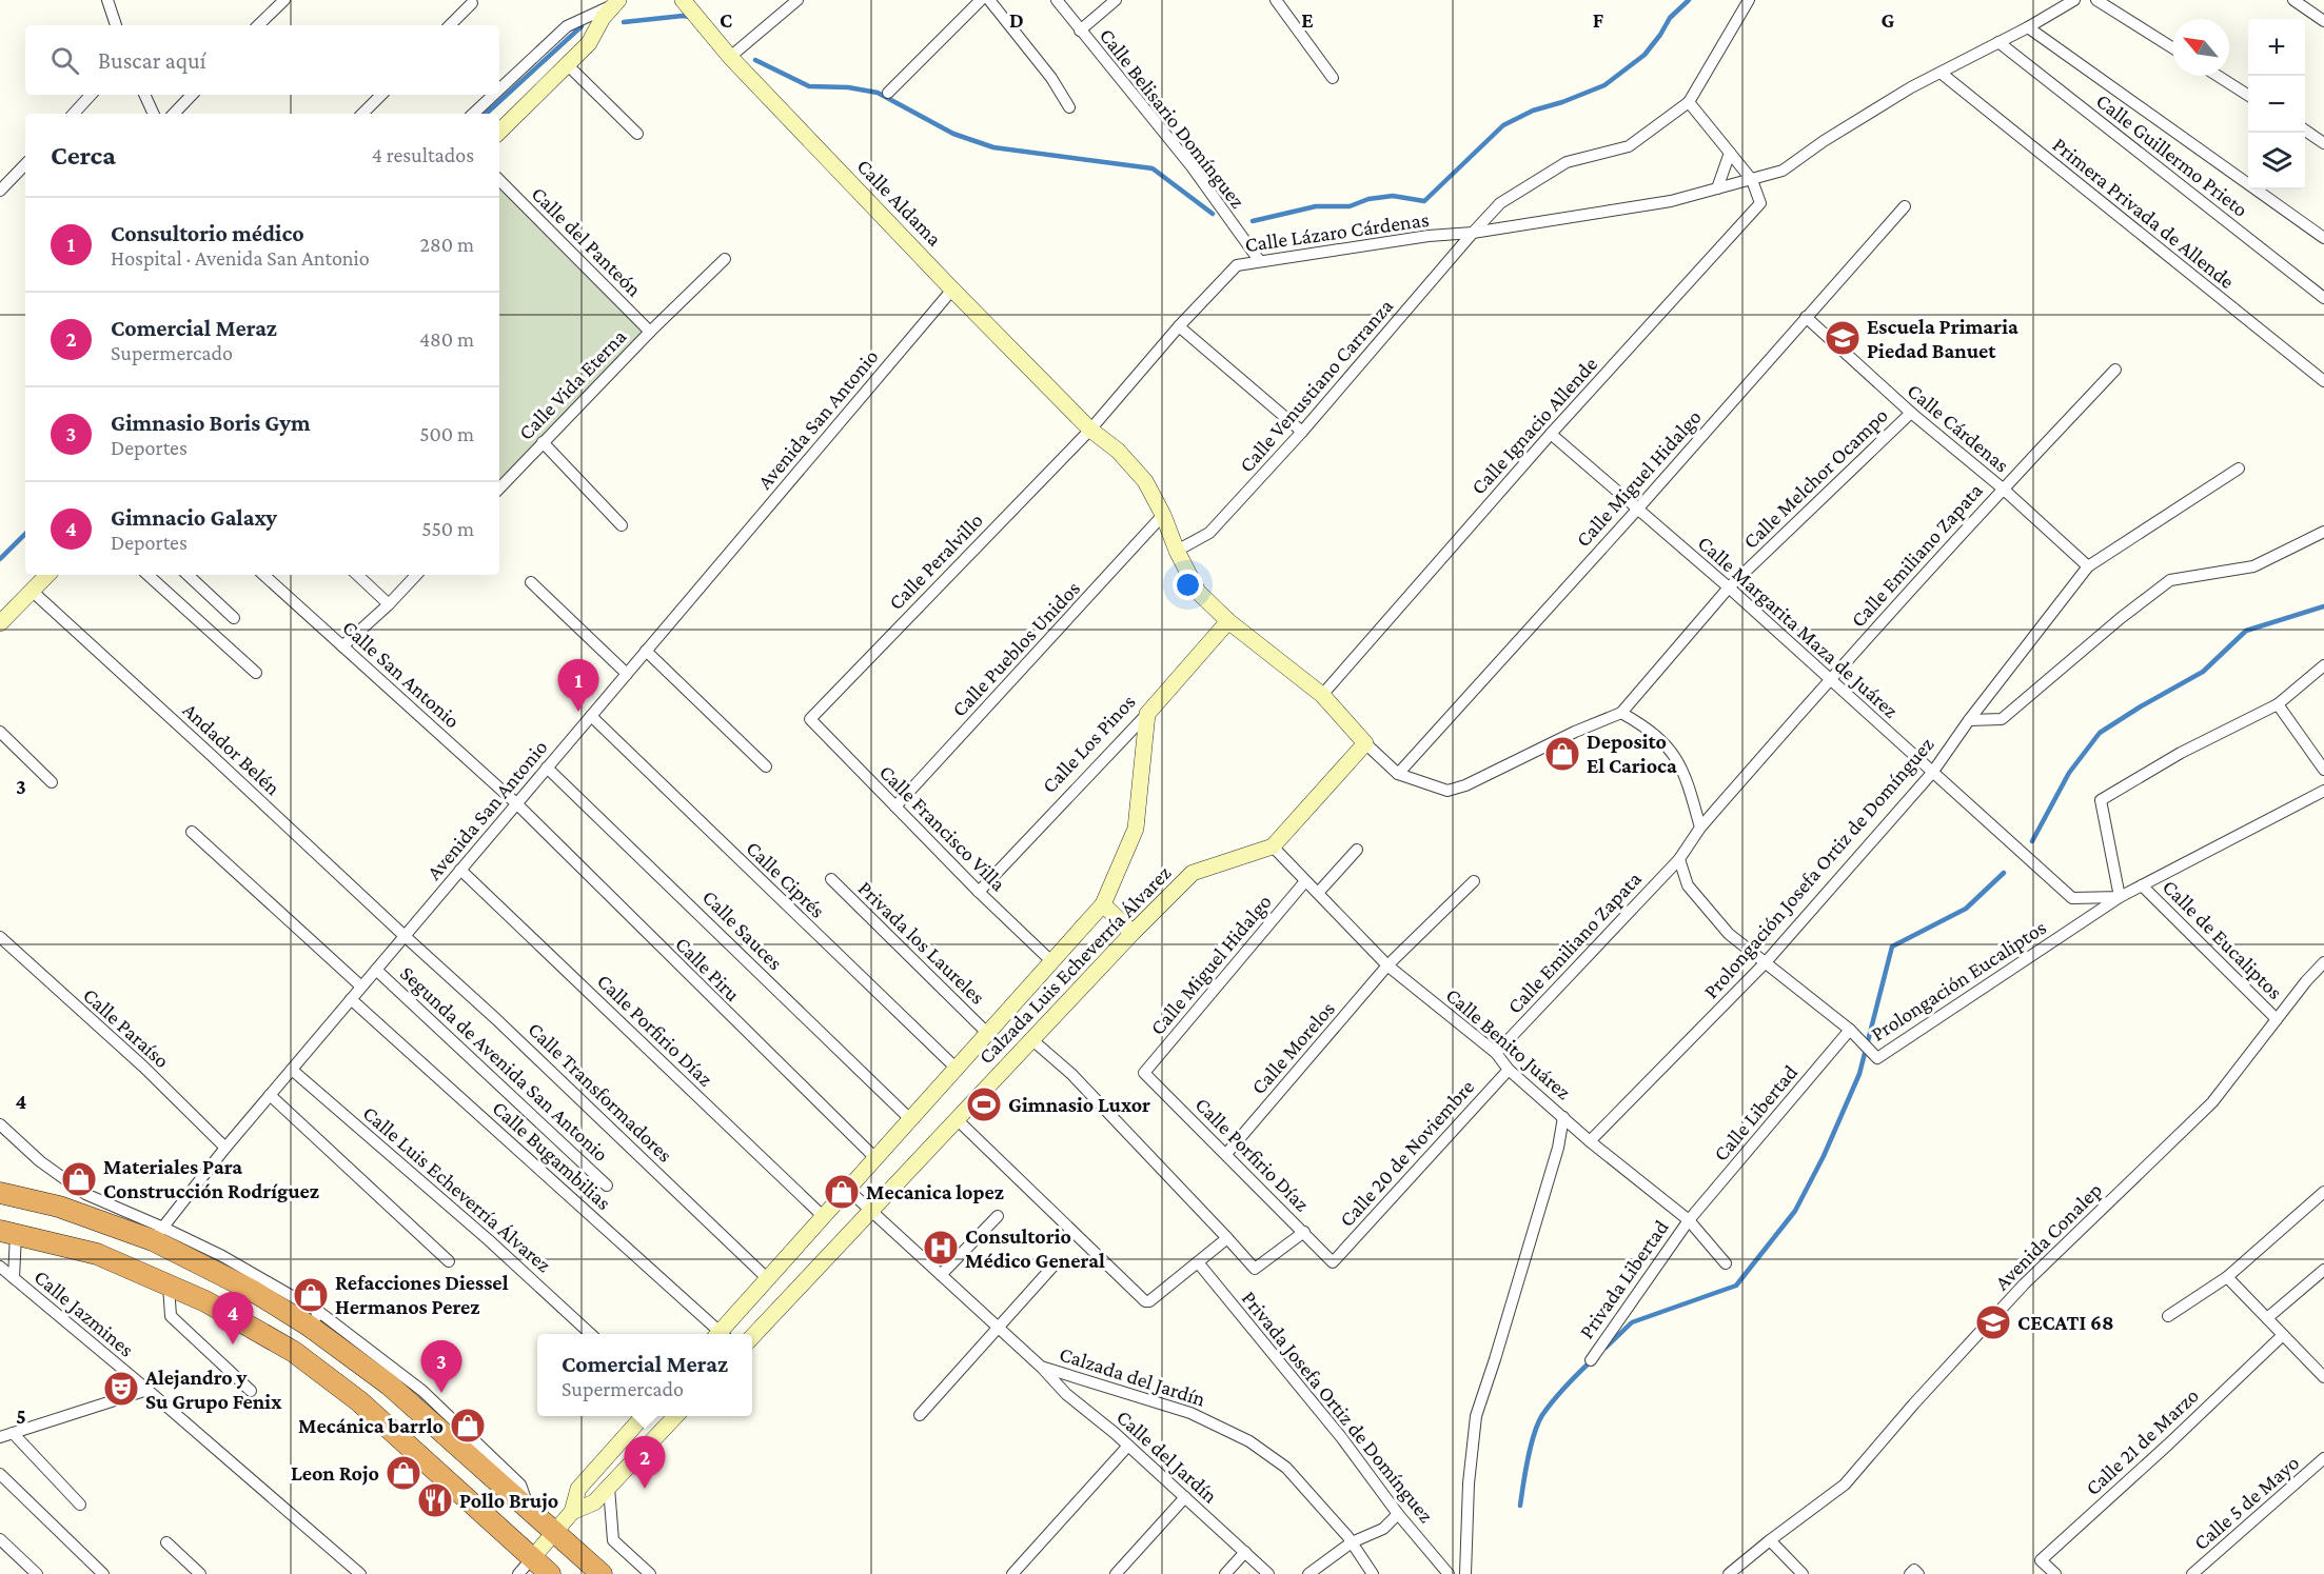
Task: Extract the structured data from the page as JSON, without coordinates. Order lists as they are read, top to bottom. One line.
{"streets":{"street":["Calle Belisario Domínguez","Calle Guillermo Prieto","Calle Aldama","Primera Privada de Allende","Calle Lázaro Cárdenas","Calle del Panteón","Calle Vida Eterna","Calle Venustiano Carranza","Avenida San Antonio","Calle Ignacio Allende","Calle Cárdenas","Calle Miguel Hidalgo","Calle Melchor Ocampo","Calle Emiliano Zapata","Calle Peralvillo","Calle Margarita Maza de Juárez","Calle Pueblos Unidos","Calle San Antonio","Calle Los Pinos","Andador Belén","Calle Francisco Villa","Prolongación Josefa Ortiz de Domínguez","Calle Ciprés","Calle Sauces","Calle de Eucaliptos","Privada los Laureles","Calzada Luis Echeverría Álvarez","Calle Piru","Prolongación Eucaliptos","Calle Paraíso","Calle Porfirio Díaz","Calle Benito Juárez","Calle Morelos","Segunda de Avenida San Antonio","Calle Transformadores","Calle Libertad","Calle 20 de Noviembre","Calle Bugambilias","Calle Luis Echeverría Álvarez","Avenida Conalep","Privada Libertad","Calle Jazmines","Calzada del Jardín","Privada Josefa Ortiz de Domínguez","Calle 21 de Marzo","Calle del Jardín","Calle 5 de Mayo"]},"crossings":[["Calle Belisario Domínguez","Calle Lázaro Cárdenas"],["Calle Aldama","Calle Lázaro Cárdenas"],["Calle Aldama","Calle Venustiano Carranza"],["Calle Aldama","Avenida San Antonio"],["Calle Aldama","Calle Ignacio Allende"],["Calle Aldama","Calle Peralvillo"],["Calle Aldama","Calle Pueblos Unidos"],["Calle Aldama","Calle Los Pinos"],["Calle Lázaro Cárdenas","Calle Venustiano Carranza"],["Calle Lázaro Cárdenas","Calle Peralvillo"],["Calle del Panteón","Calle Vida Eterna"],["Avenida San Antonio","Calle San Antonio"],["Avenida San Antonio","Andador Belén"],["Avenida San Antonio","Calle Ciprés"],["Avenida San Antonio","Calle Sauces"],["Avenida San Antonio","Calle Piru"],["Avenida San Antonio","Calle Paraíso"],["Avenida San Antonio","Calle Porfirio Díaz"],["Avenida San Antonio","Segunda de Avenida San Antonio"],["Avenida San Antonio","Calle Transformadores"],["Avenida San Antonio","Calle Bugambilias"],["Avenida San Antonio","Calle Luis Echeverría Álvarez"],["Calle Ignacio Allende","Calle Margarita Maza de Juárez"],["Calle Cárdenas","Calle Miguel Hidalgo"],["Calle Cárdenas","Calle Melchor Ocampo"],["Calle Cárdenas","Calle Emiliano Zapata"],["Calle Cárdenas","Prolongación Josefa Ortiz de Domínguez"],["Calle Miguel Hidalgo","Calle Margarita Maza de Juárez"],["Calle Miguel Hidalgo","Calle Porfirio Díaz"],["Calle Miguel Hidalgo","Calle Benito Juárez"],["Calle Melchor Ocampo","Calle Margarita Maza de Juárez"],["Calle Emiliano Zapata","Calle Margarita Maza de Juárez"],["Calle Emiliano Zapata","Prolongación Eucaliptos"],["Calle Emiliano Zapata","Calle Benito Juárez"],["Calle Peralvillo","Calle Francisco Villa"],["Calle Margarita Maza de Juárez","Prolongación Josefa Ortiz de Domínguez"],["Calle Margarita Maza de Juárez","Prolongación Eucaliptos"],["Calle Pueblos Unidos","Calle Francisco Villa"],["Calle San Antonio","Calle Piru"],["Calle Los Pinos","Calle Francisco Villa"],["Calle Los Pinos","Calzada Luis Echeverría Álvarez"],["Andador Belén","Calle Transformadores"],["Calle Francisco Villa","Calzada Luis Echeverría Álvarez"],["Prolongación Josefa Ortiz de Domínguez","Prolongación Eucaliptos"],["Prolongación Josefa Ortiz de Domínguez","Calle Benito Juárez"],["Calle Ciprés","Calzada Luis Echeverría Álvarez"],["Calle Sauces","Calzada Luis Echeverría Álvarez"],["Calle de Eucaliptos","Prolongación Eucaliptos"],["Calle de Eucaliptos","Avenida Conalep"],["Privada los Laureles","Calzada Luis Echeverría Álvarez"],["Calzada Luis Echeverría Álvarez","Calle Piru"],["Calzada Luis Echeverría Álvarez","Calle Porfirio Díaz"],["Calzada Luis Echeverría Álvarez","Calle Benito Juárez"],["Calzada Luis Echeverría Álvarez","Calle Transformadores"],["Calzada Luis Echeverría Álvarez","Calzada del Jardín"],["Prolongación Eucaliptos","Calle Libertad"],["Calle Porfirio Díaz","Calle Morelos"],["Calle Porfirio Díaz","Calle 20 de Noviembre"],["Calle Benito Juárez","Calle Morelos"],["Calle Benito Juárez","Calle Libertad"],["Calle Benito Juárez","Calle 20 de Noviembre"],["Calle Benito Juárez","Privada Libertad"],["Calle Libertad","Privada Libertad"],["Calzada del Jardín","Calle del Jardín"]],"places":{"school or university":["Escuela Primaria Piedad Banuet","CECATI 68"],"shop":["Deposito El Carioca","Materiales Para Construcción Rodríguez","Mecanica lopez","Refacciones Diessel Hermanos Perez","Mecánica barrlo","Leon Rojo"],"sports":["Gimnasio Luxor"],"hospital":["Consultorio Médico General"],"theatre":["Alejandro y Su Grupo Fenix"],"restaurant":["Pollo Brujo"]},"north":"top left","page":{"map_buttons":["+","−"],"search":"Buscar aquí","heading":["Cerca","4 resultados"],"list":[{"mark":"1","name":"Consultorio médico","note":"Hospital · Avenida San Antonio","value":"280 m"},{"mark":"2","name":"Comercial Meraz","note":"Supermercado","value":"480 m"},{"mark":"3","name":"Gimnasio Boris Gym","note":"Deportes","value":"500 m"},{"mark":"4","name":"Gimnacio Galaxy","note":"Deportes","value":"550 m"}],"pins":["1","4","3","2"],"popup":["Comercial Meraz","Supermercado"]},"grid":{"columns":["C","D","E","F","G"],"rows":["3","4","5"]}}
